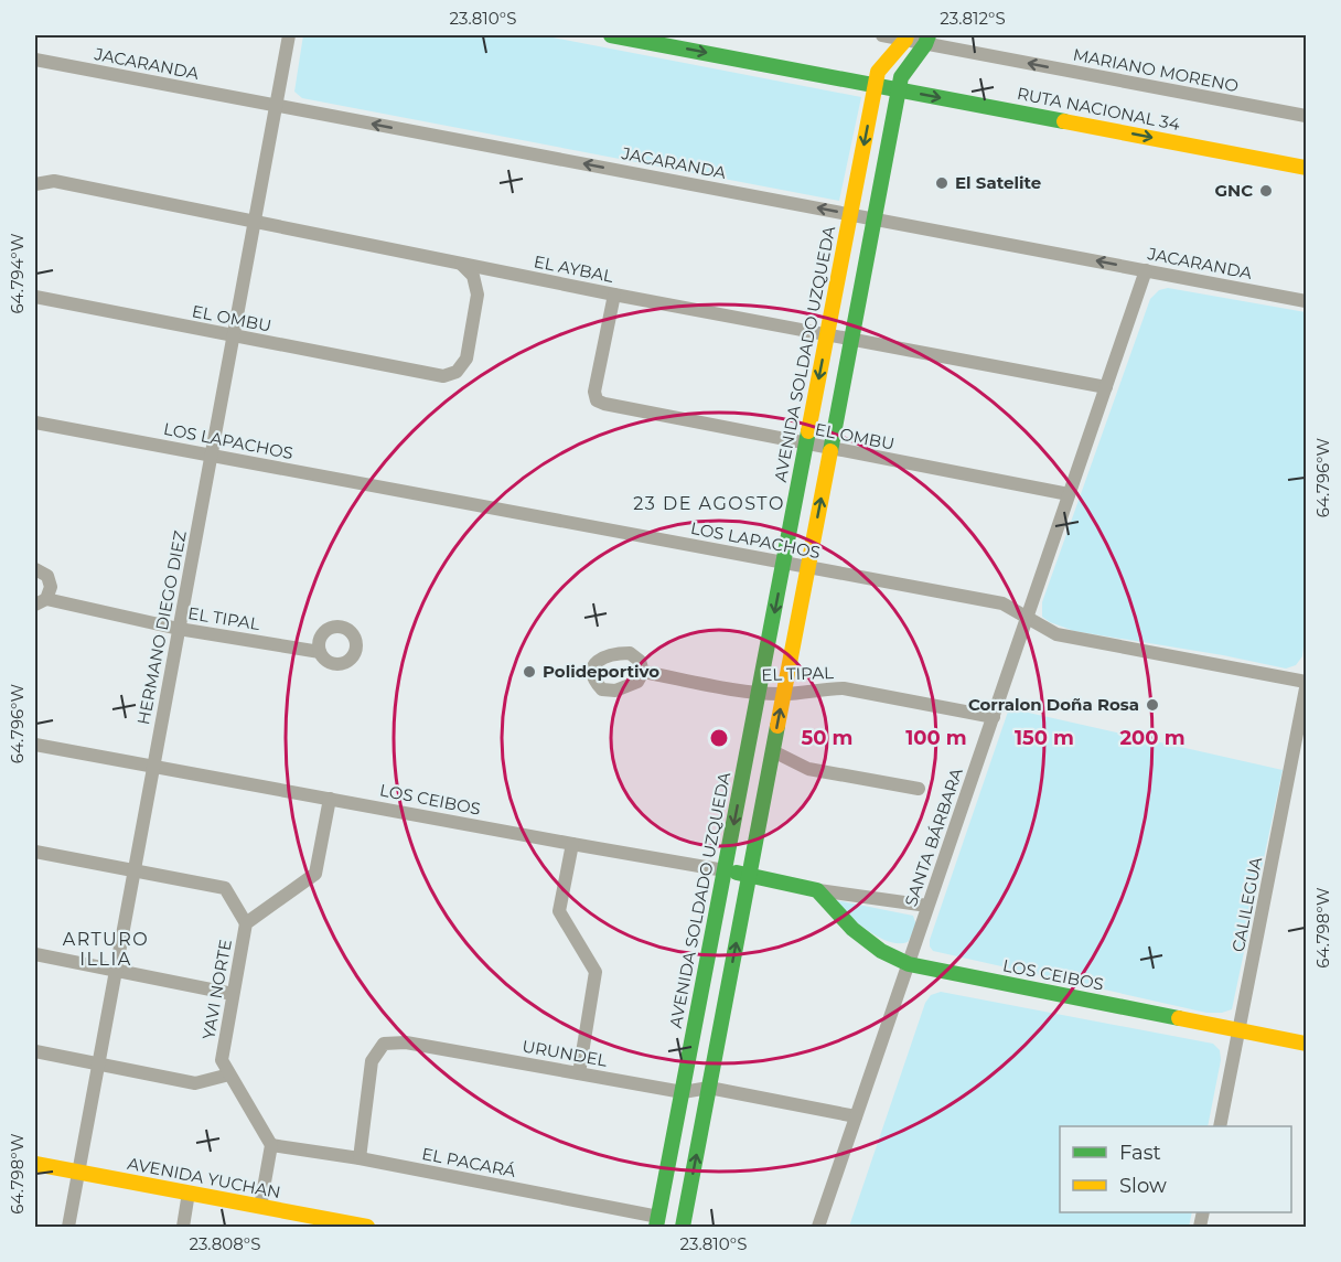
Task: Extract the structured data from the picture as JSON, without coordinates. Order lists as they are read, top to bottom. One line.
{"streets":{"main road":["RUTA NACIONAL 34","AVENIDA SOLDADO UZQUEDA","LOS CEIBOS","AVENIDA YUCHAN"],"street":["JACARANDA","MARIANO MORENO","EL AYBAL","EL OMBU","LOS LAPACHOS","EL TIPAL","HERMANO DIEGO DIEZ","SANTA BÁRBARA","CALILEGUA","YAVI NORTE","URUNDEL","EL PACARÁ"]},"crossings":[["JACARANDA","AVENIDA SOLDADO UZQUEDA"],["JACARANDA","HERMANO DIEGO DIEZ"],["JACARANDA","SANTA BÁRBARA"],["RUTA NACIONAL 34","AVENIDA SOLDADO UZQUEDA"],["EL AYBAL","EL OMBU"],["EL AYBAL","AVENIDA SOLDADO UZQUEDA"],["EL AYBAL","HERMANO DIEGO DIEZ"],["EL AYBAL","SANTA BÁRBARA"],["EL OMBU","AVENIDA SOLDADO UZQUEDA"],["EL OMBU","HERMANO DIEGO DIEZ"],["EL OMBU","SANTA BÁRBARA"],["AVENIDA SOLDADO UZQUEDA","LOS LAPACHOS"],["AVENIDA SOLDADO UZQUEDA","EL TIPAL"],["AVENIDA SOLDADO UZQUEDA","LOS CEIBOS"],["AVENIDA SOLDADO UZQUEDA","URUNDEL"],["AVENIDA SOLDADO UZQUEDA","EL PACARÁ"],["LOS LAPACHOS","HERMANO DIEGO DIEZ"],["LOS LAPACHOS","SANTA BÁRBARA"],["EL TIPAL","HERMANO DIEGO DIEZ"],["EL TIPAL","SANTA BÁRBARA"],["HERMANO DIEGO DIEZ","LOS CEIBOS"],["HERMANO DIEGO DIEZ","AVENIDA YUCHAN"],["LOS CEIBOS","SANTA BÁRBARA"],["LOS CEIBOS","CALILEGUA"],["LOS CEIBOS","YAVI NORTE"],["SANTA BÁRBARA","URUNDEL"],["YAVI NORTE","EL PACARÁ"],["URUNDEL","EL PACARÁ"]],"one_way":["JACARANDA","MARIANO MORENO"],"districts":["23 DE AGOSTO","ARTURO ILLIA"],"places":["El Satelite","GNC","Polideportivo","Corralon Doña Rosa"],"legend":["Fast","Slow"],"coordinates":["23.810°S","23.812°S","64.794°W","64.796°W","64.798°W","23.808°S"],"rings":["50 m","100 m","150 m","200 m"]}
